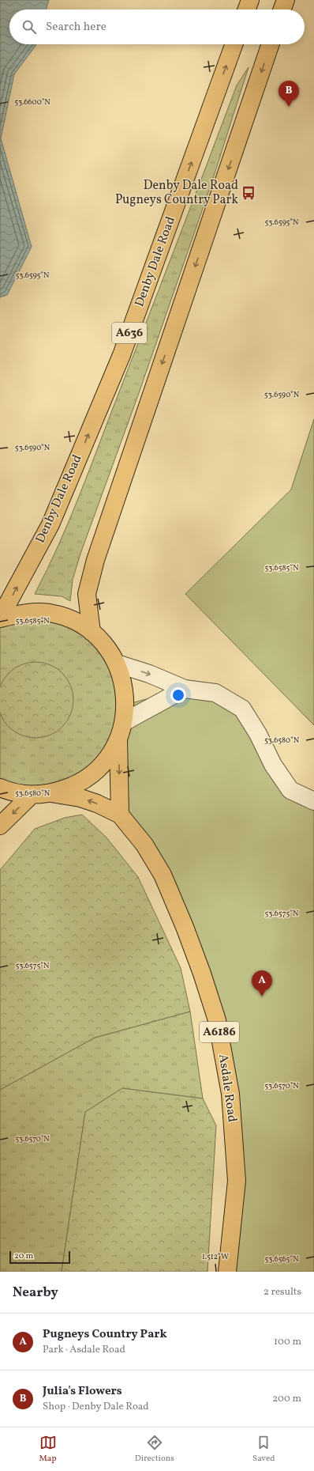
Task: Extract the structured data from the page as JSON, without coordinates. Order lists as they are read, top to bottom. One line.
{"streets":{"main road":["Denby Dale Road","A636","A6186","Asdale Road"]},"places":{"bus stop":["Denby Dale Road Pugneys Country Park"]},"scale_bar":"20 m","page":{"search":"Search here","pins":["B","A"],"scale":"20 m","heading":["Nearby","2 results"],"list":[{"mark":"A","name":"Pugneys Country Park","note":"Park · Asdale Road","value":"100 m"},{"mark":"B","name":"Julia's Flowers","note":"Shop · Denby Dale Road","value":"200 m"}],"nav":["Map","Directions","Saved"]},"coordinates":["53.6600°N","53.6595°N","53.6590°N","53.6585°N","53.6580°N","53.6575°N","53.6570°N","1.512°W","53.6565°N"]}
